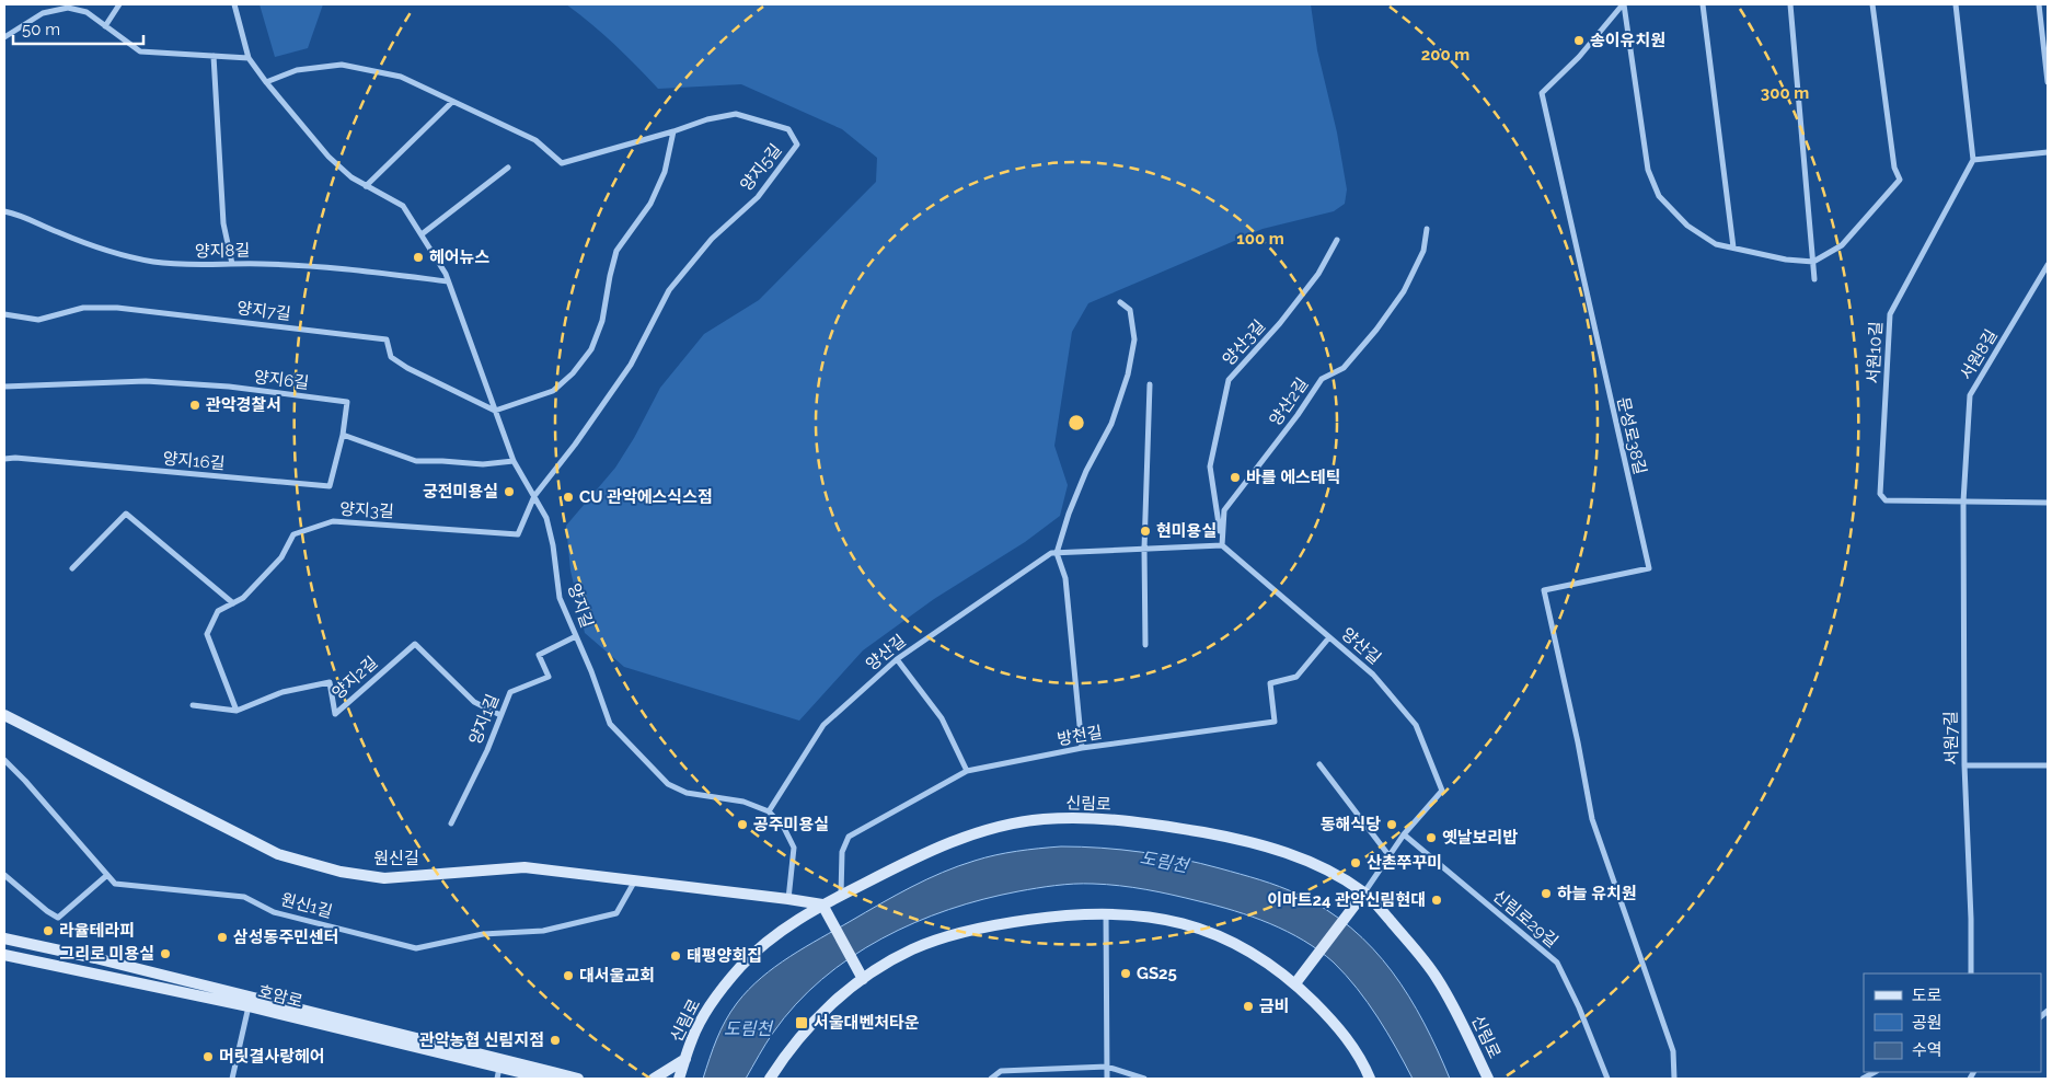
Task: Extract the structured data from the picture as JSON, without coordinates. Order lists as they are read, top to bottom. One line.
{"streets":{"main road":["신림로","원신길","호암로"],"street":["양지5길","양지8길","양지7길","양산3길","서원10길","서원8길","양지6길","양산2길","문성로38길","양지16길","양지3길","양지길","양산길","양지2길","양지1길","방천길","서원7길","원신1길","신림로29길"]},"crossings":[["양지5길","양지3길"],["양지5길","양지길"],["양지8길","양지길"],["양지7길","양지길"],["양산3길","양산2길"],["양산3길","양산길"],["서원10길","서원8길"],["서원10길","서원7길"],["서원8길","서원7길"],["양지6길","양지16길"],["양산2길","양산길"],["양지3길","양지길"],["양지3길","양지2길"],["양지길","양산길"],["양지길","양지1길"],["양지길","원신길"],["양산길","방천길"],["양산길","신림로"],["양산길","신림로29길"],["양지2길","양지1길"],["방천길","신림로"],["신림로","원신길"],["원신길","원신1길"]],"water":["도림천"],"places":{"other":["송이유치원","헤어뉴스","관악경찰서","바를 에스테틱","궁전미용실","CU 관악에스식스점","현미용실","공주미용실","동해식당","옛날보리밥","산촌쭈꾸미","하늘 유치원","이마트24 관악신림현대","라율테라피","삼성동주민센터","그리로 미용실","태평양회집","GS25","대서울교회","금비","관악농협 신림지점","머릿결사랑헤어"],"transit":["서울대벤처타운"]},"legend":["도로","공원","수역"],"scale_bar":"50 m","rings":["200 m","300 m","100 m"]}
